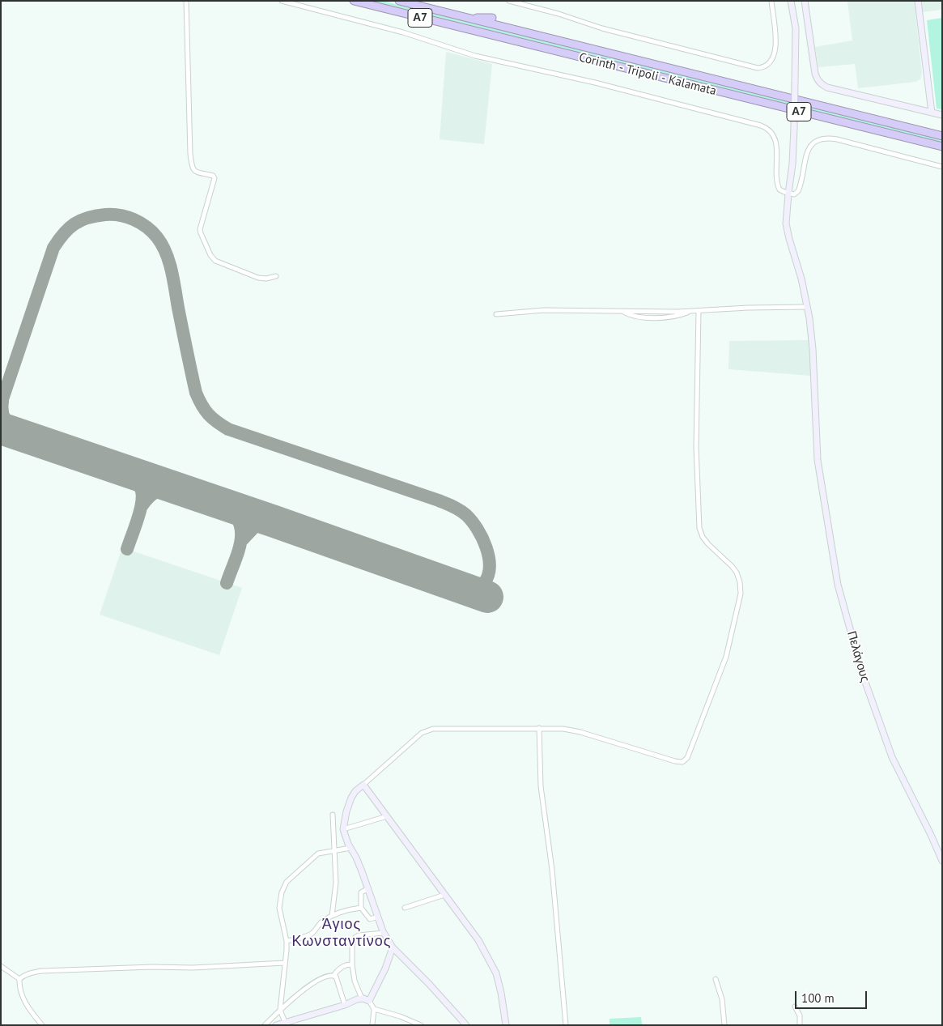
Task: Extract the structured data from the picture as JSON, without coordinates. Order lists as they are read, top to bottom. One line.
{"streets":{"highway":["Α7","Corinth - Tripoli - Kalamata"],"street":["Πελάγους"]},"districts":["Άγιος Κωνσταντίνος"],"scale_bar":"100 m"}
